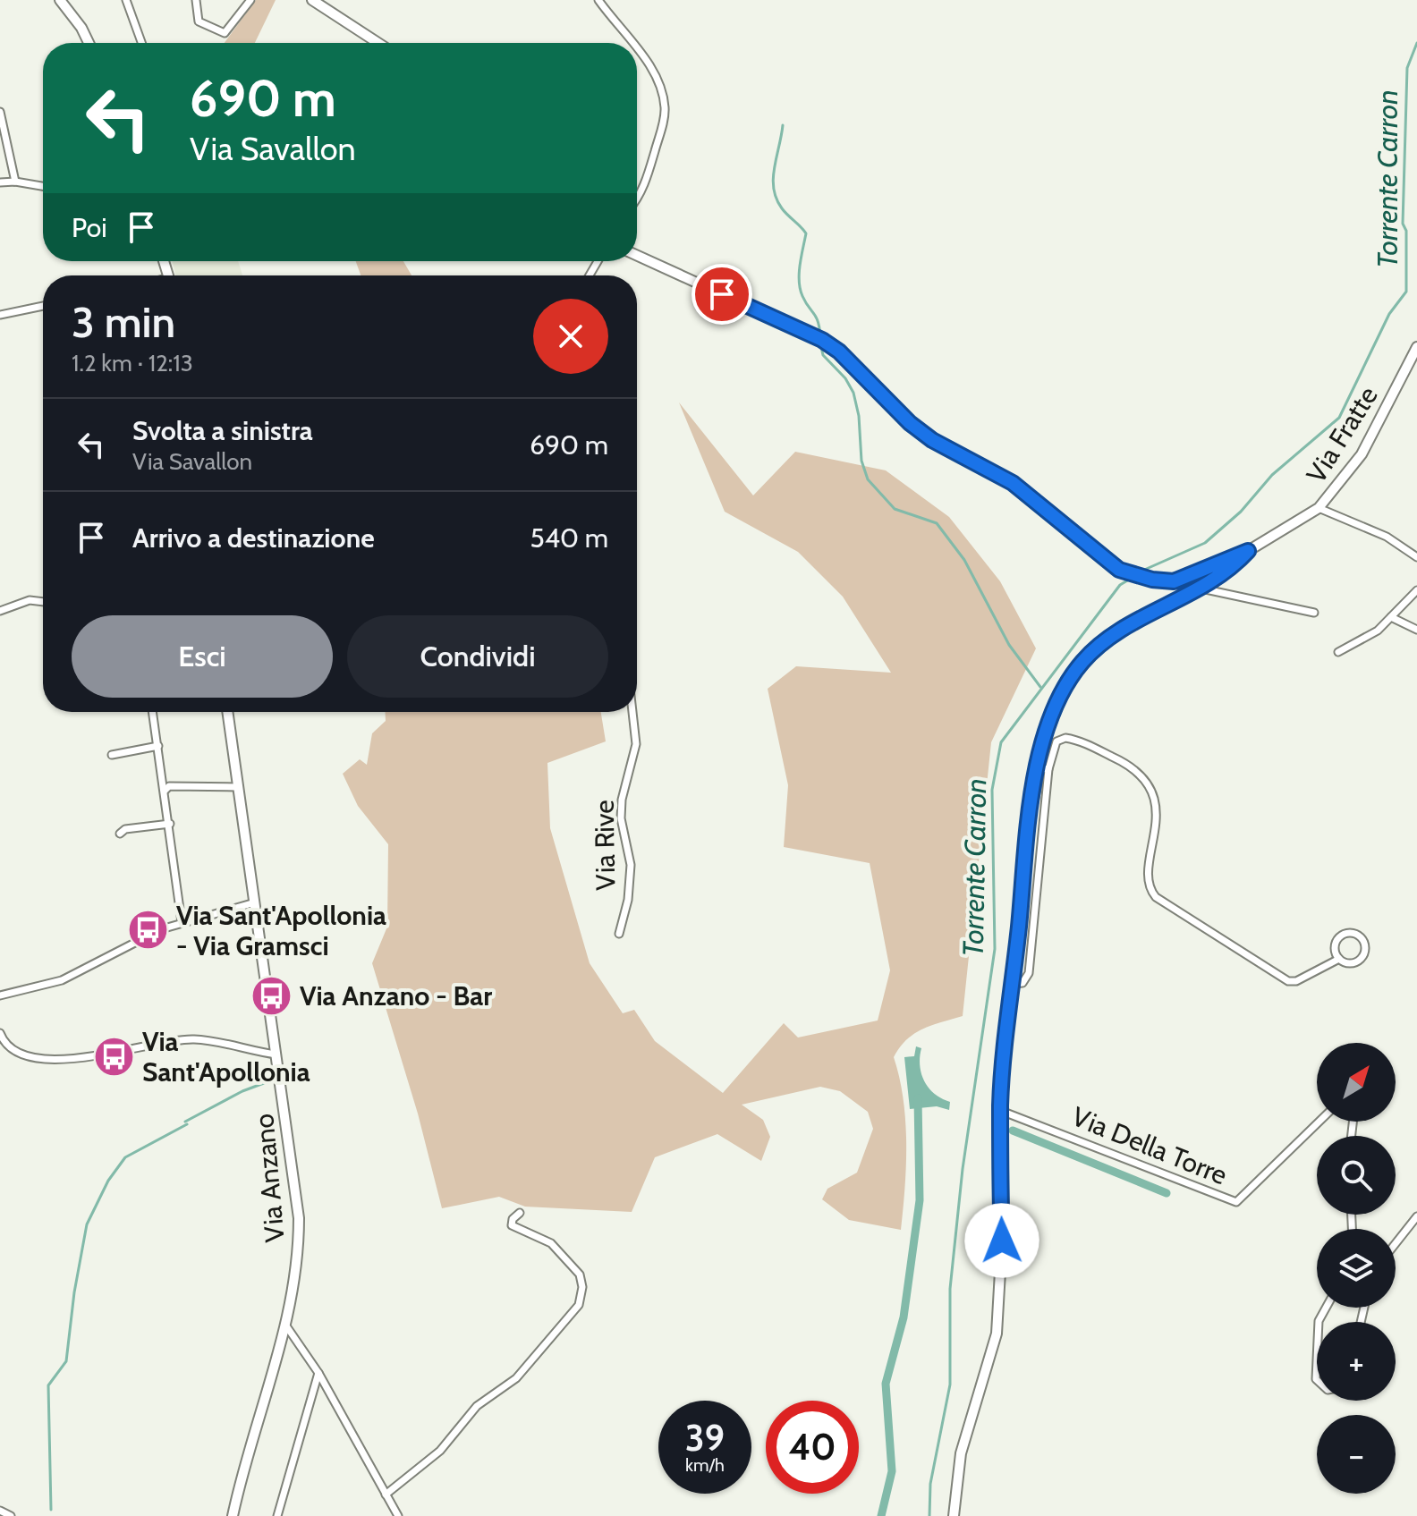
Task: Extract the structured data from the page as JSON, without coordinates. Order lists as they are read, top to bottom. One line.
{"streets":{"main road":["Via Fratte","Via Anzano"],"street":["Via Rive","Via Della Torre"]},"water":["Torrente Carron"],"places":{"bus stop":["Via Sant'Apollonia - Via Gramsci","Via Anzano - Bar","Via Sant'Apollonia"]},"north":"top right","page":{"turn":["690 m","Via Savallon"],"then":"Poi","heading":["3 min","1.2 km · 12:13"],"list":[{"name":"Svolta a sinistra","note":"Via Savallon","value":"690 m"},{"name":"Arrivo a destinazione","value":"540 m"}],"buttons":["Esci","Condividi"],"map_buttons":["+","−"],"speed":"39 km/h","limit":"40"}}
